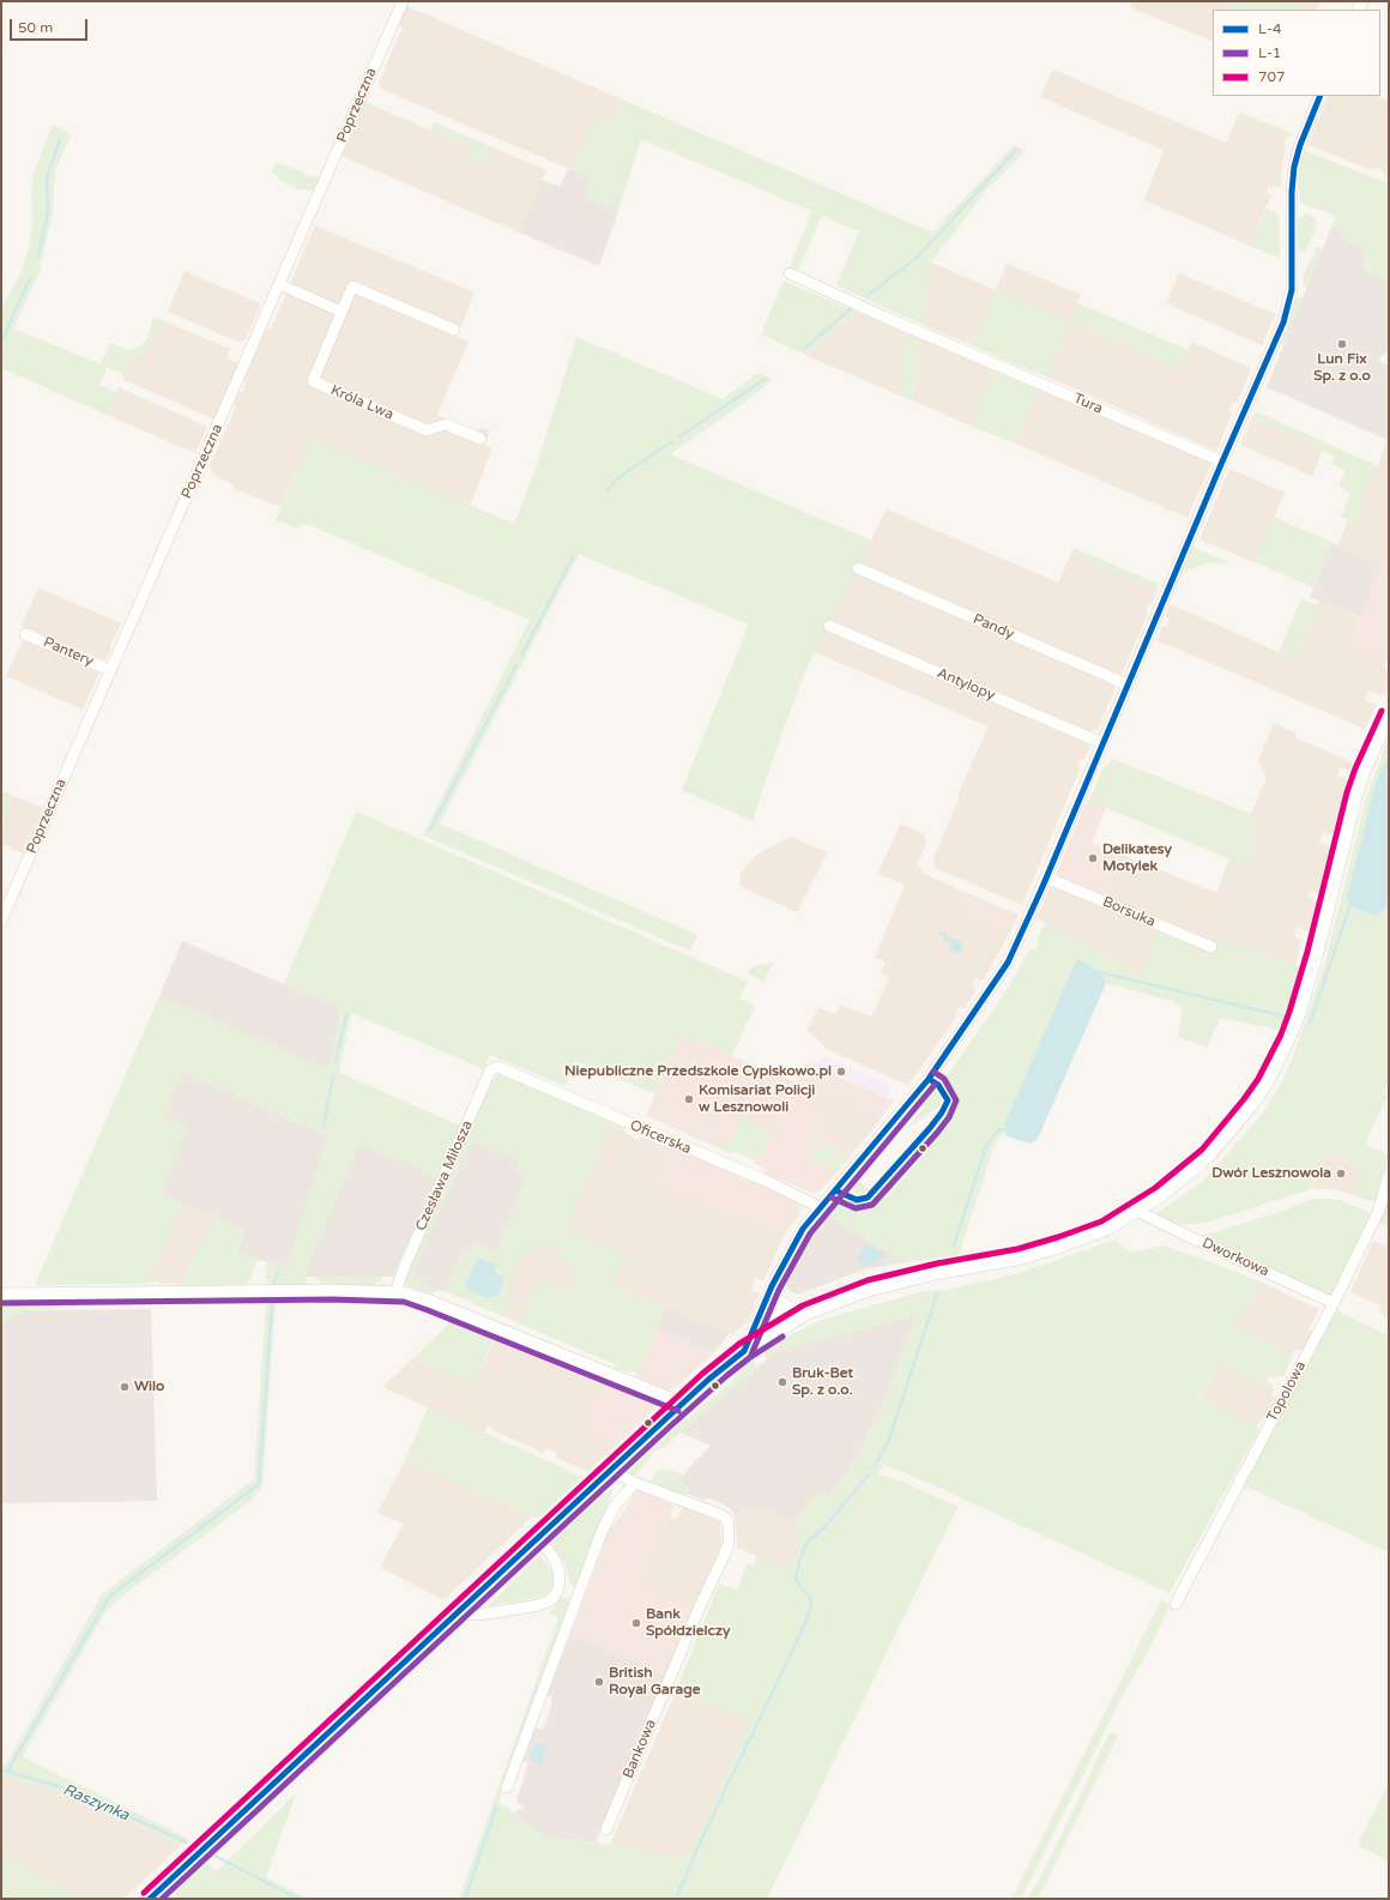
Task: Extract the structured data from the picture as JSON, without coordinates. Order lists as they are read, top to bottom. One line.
{"streets":{"street":["Poprzeczna","Króla Lwa","Tura","Pandy","Pantery","Antylopy","Borsuka","Oficerska","Czesława Miłosza","Dworkowa","Topolowa","Bankowa"]},"crossings":[["Poprzeczna","Pantery"],["Oficerska","Czesława Miłosza"],["Dworkowa","Topolowa"]],"water":["Raszynka"],"places":["Lun Fix Sp. z o.o","Delikatesy Motylek","Niepubliczne Przedszkole Cypiskowo.pl","Komisariat Policji w Lesznowoli","Dwór Lesznowola","Bruk-Bet Sp. z o.o.","Wilo","Bank Spółdzielczy","British Royal Garage"],"lines":["transit line L-4","transit line 707","transit line L-1"],"legend":["L-4","L-1","707"],"scale_bar":"50 m"}
